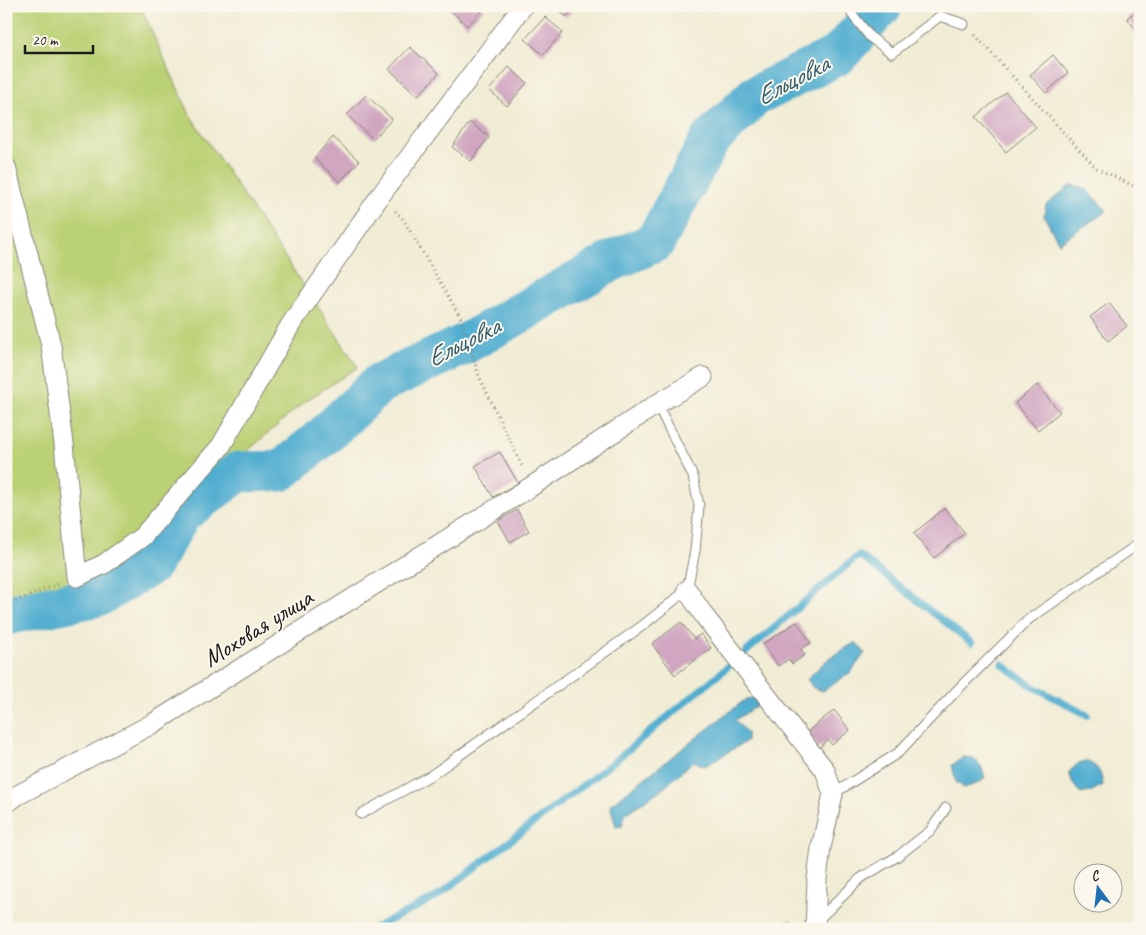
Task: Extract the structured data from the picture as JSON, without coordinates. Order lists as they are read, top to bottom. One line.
{"streets":{"street":["Моховая улица"]},"water":["Ельцовка"],"scale_bar":"20 m","north":"top"}
